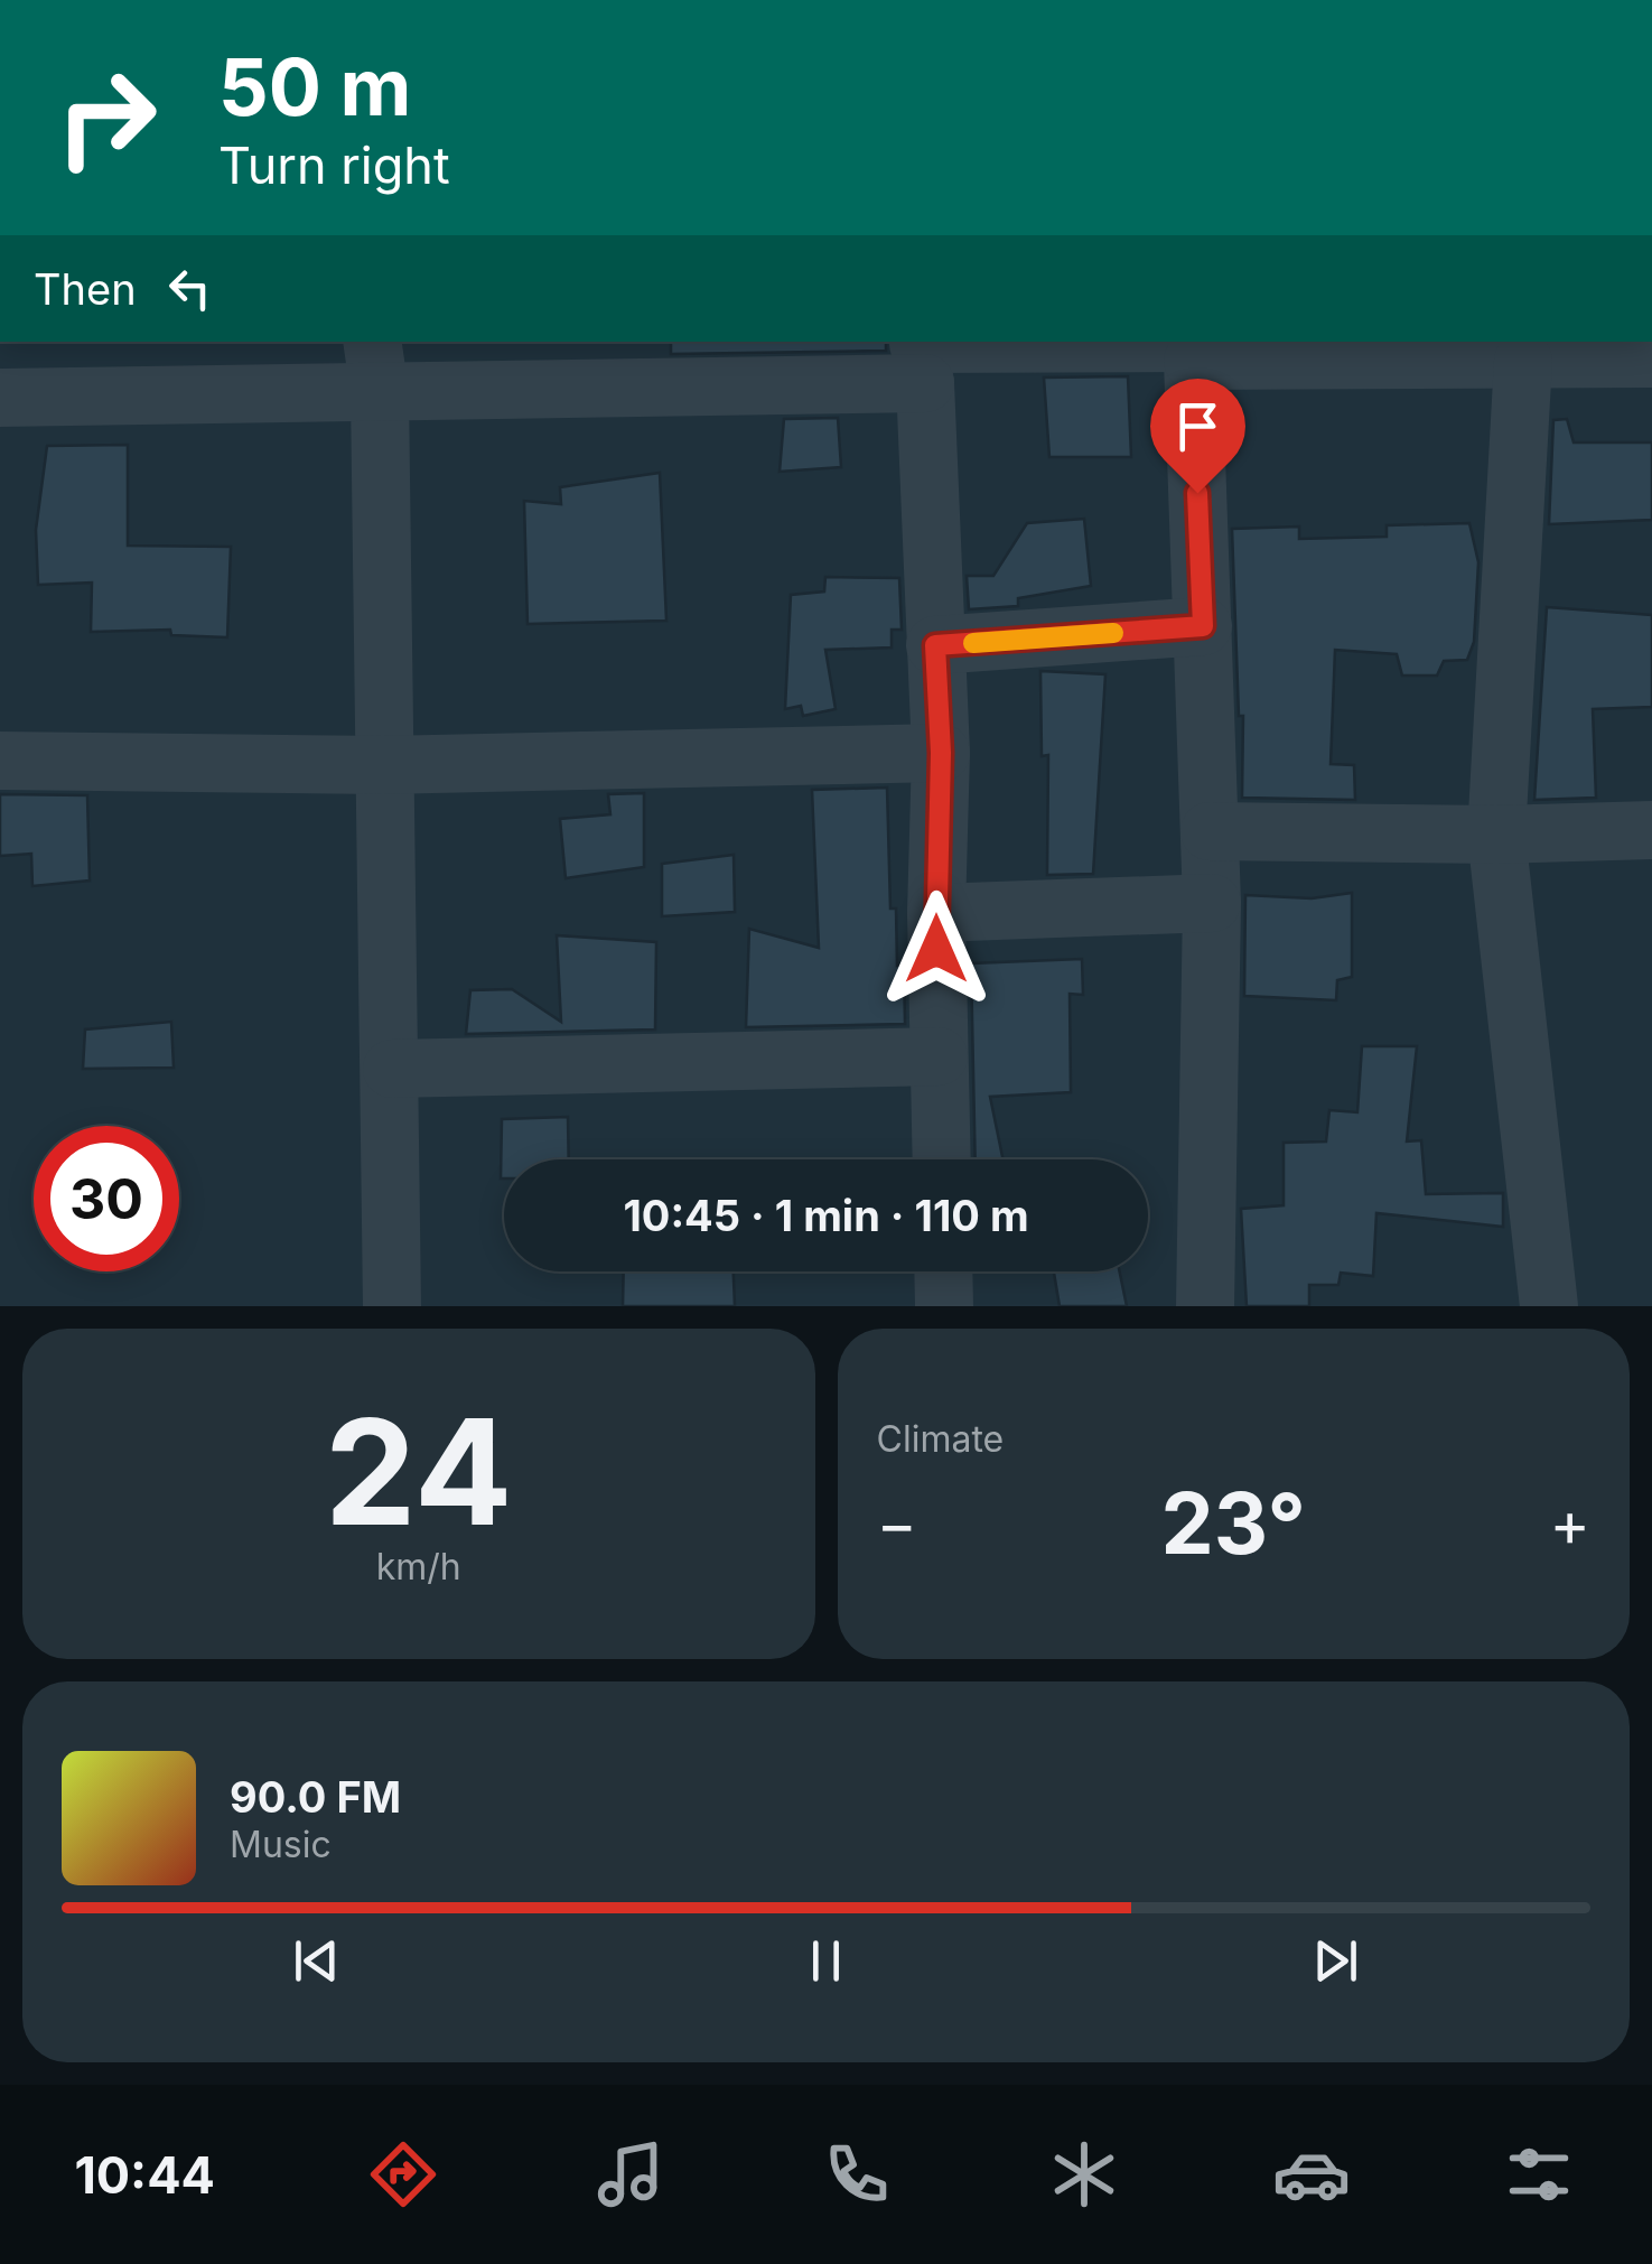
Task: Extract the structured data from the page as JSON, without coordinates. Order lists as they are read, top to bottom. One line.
{"page":{"turn":["50 m","Turn right"],"then":"Then","limit":"30","trip":"10:45 · 1 min · 110 m","tile":[["24","km/h"],"Climate"],"heat":["−","23°","+"],"song":["90.0 FM","Music"],"tabs":"10:44"}}
